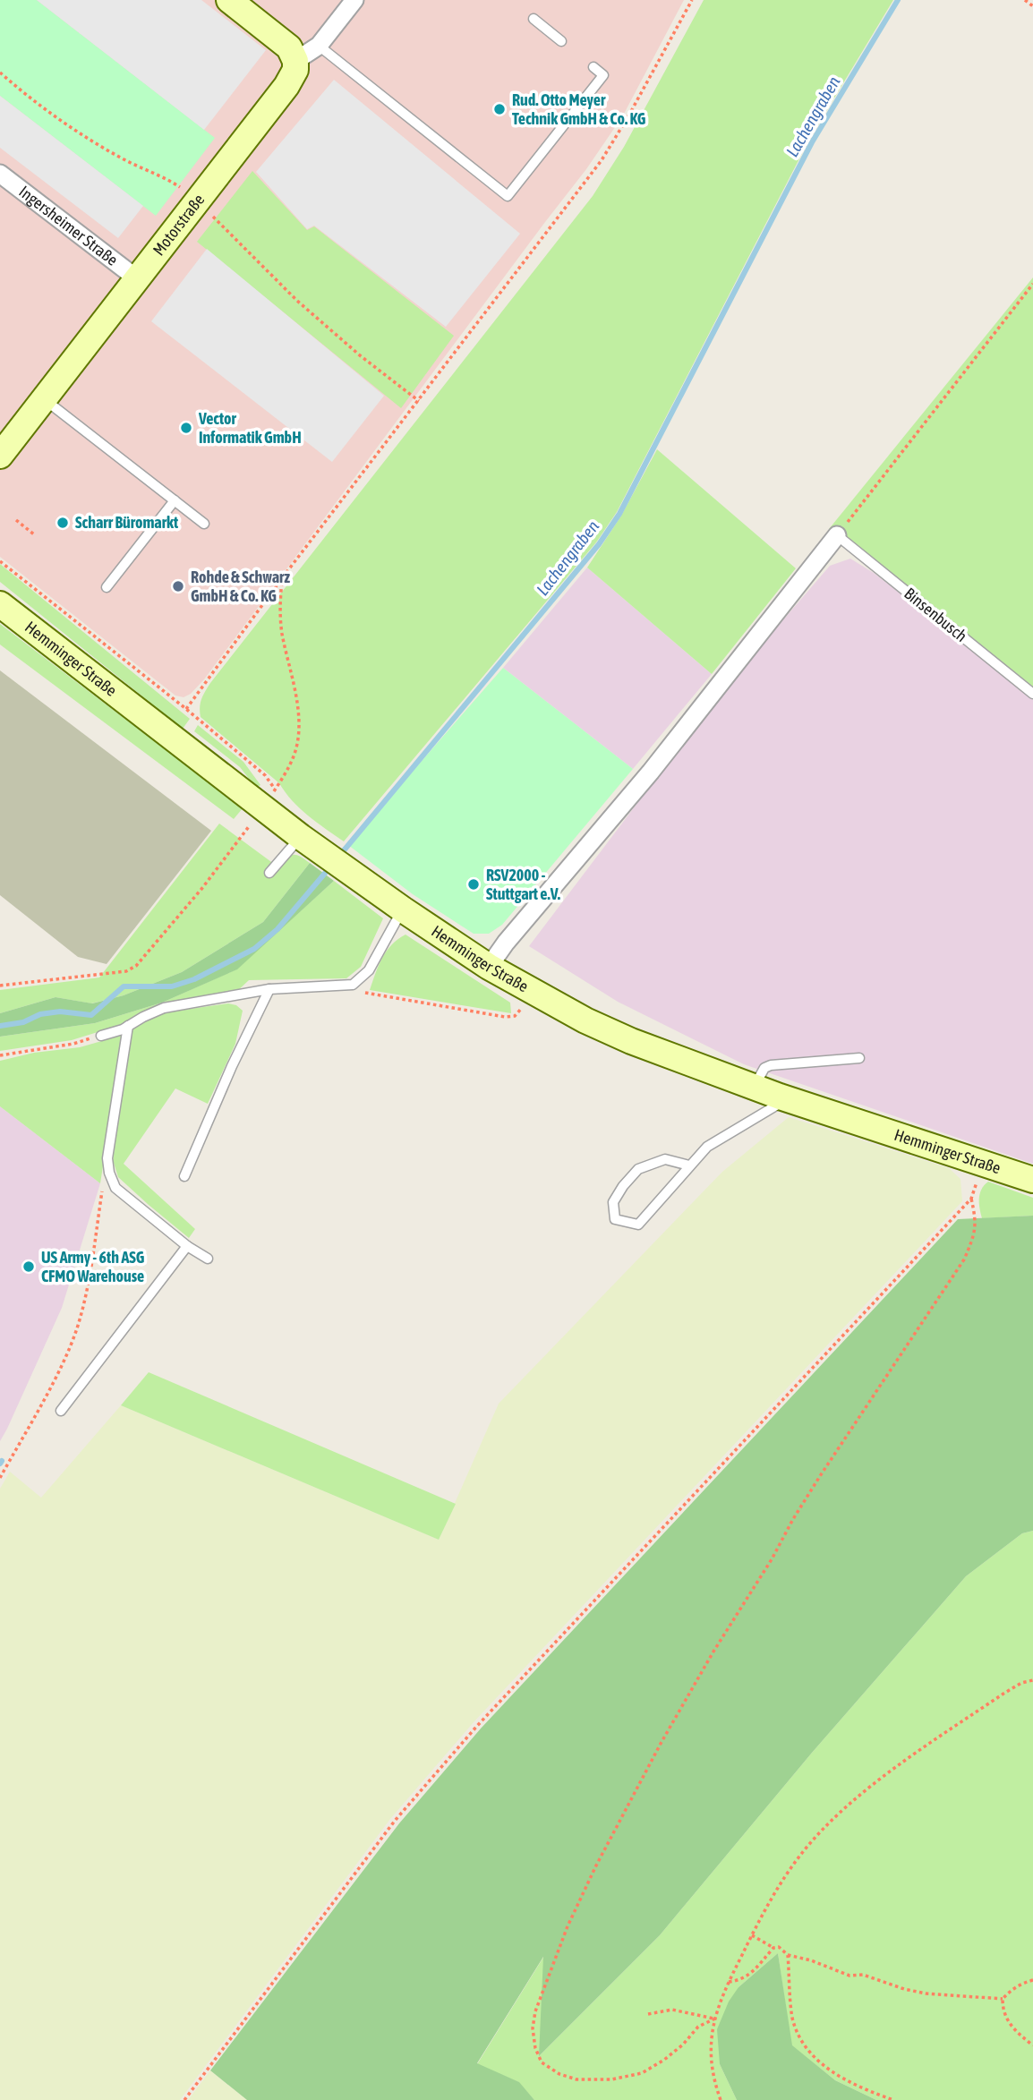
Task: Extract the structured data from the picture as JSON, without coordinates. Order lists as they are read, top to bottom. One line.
{"streets":{"main road":["Motorstraße","Hemminger Straße"],"street":["Ingersheimer Straße"],"lane":["Binsenbusch"]},"crossings":[["Ingersheimer Straße","Motorstraße"]],"water":["Lachengraben"],"places":["Rud. Otto Meyer Technik GmbH & Co. KG","Vector Informatik GmbH","Scharr Büromarkt","Rohde & Schwarz GmbH & Co. KG","RSV2000 - Stuttgart e.V.","US Army - 6th ASG CFMO Warehouse"]}
